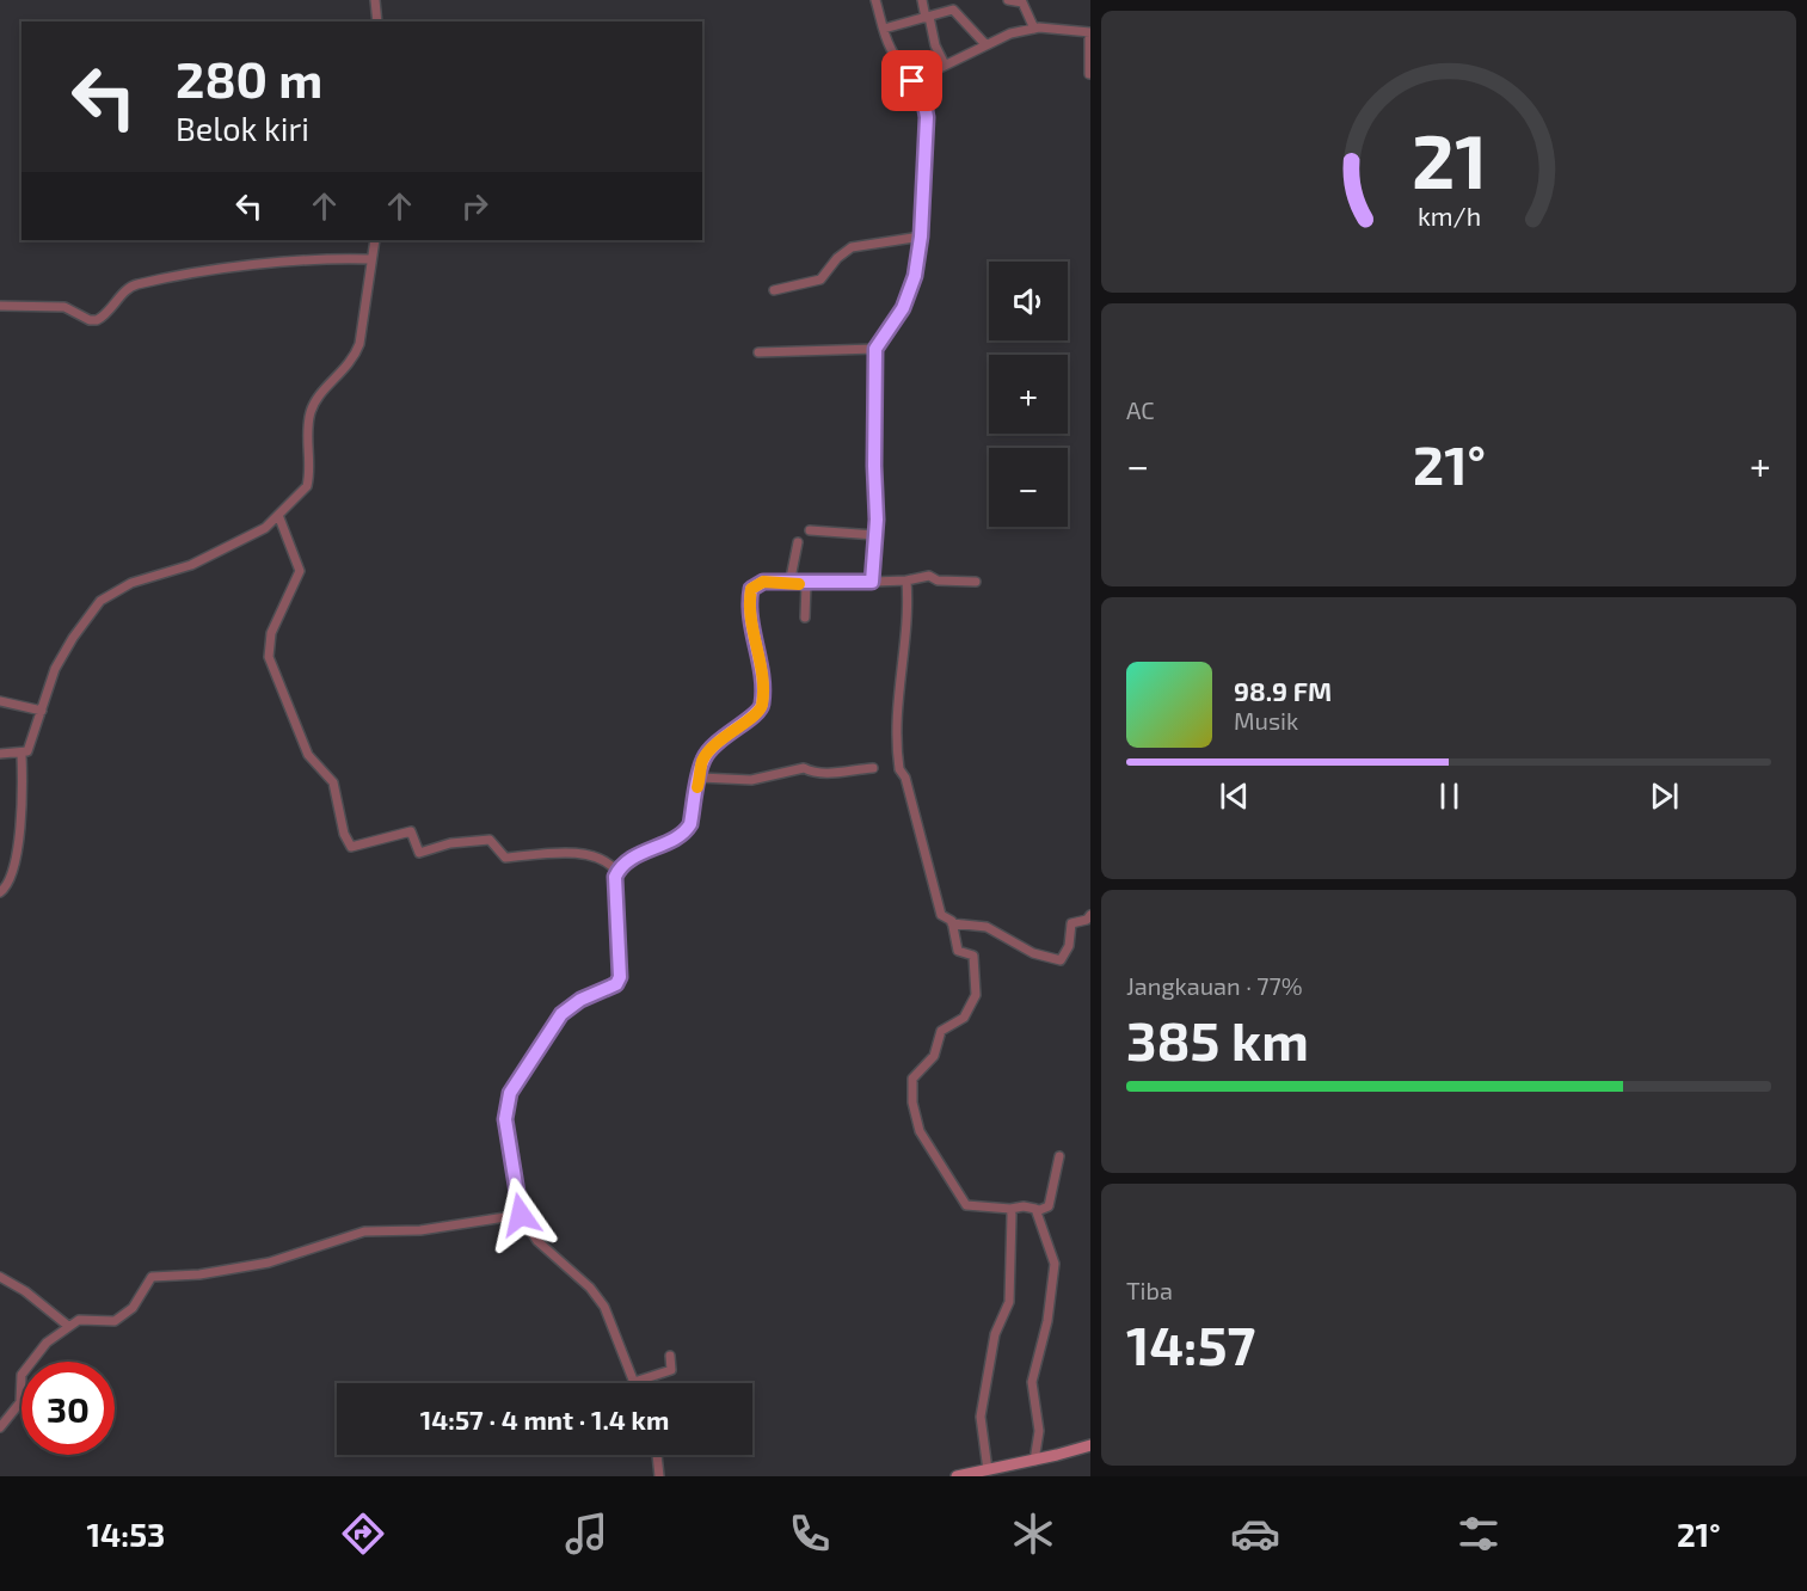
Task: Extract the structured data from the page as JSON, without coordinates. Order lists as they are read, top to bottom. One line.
{"page":{"turn":["280 m","Belok kiri"],"map_buttons":["+","−"],"tile":["AC",["Jangkauan · 77%","385 km"],["Tiba","14:57"]],"heat":["−","21°","+"],"song":["98.9 FM","Musik"],"limit":"30","trip":"14:57 · 4 mnt · 1.4 km","tabs":["14:53","21°"],"gauge":["21","km/h"]}}
